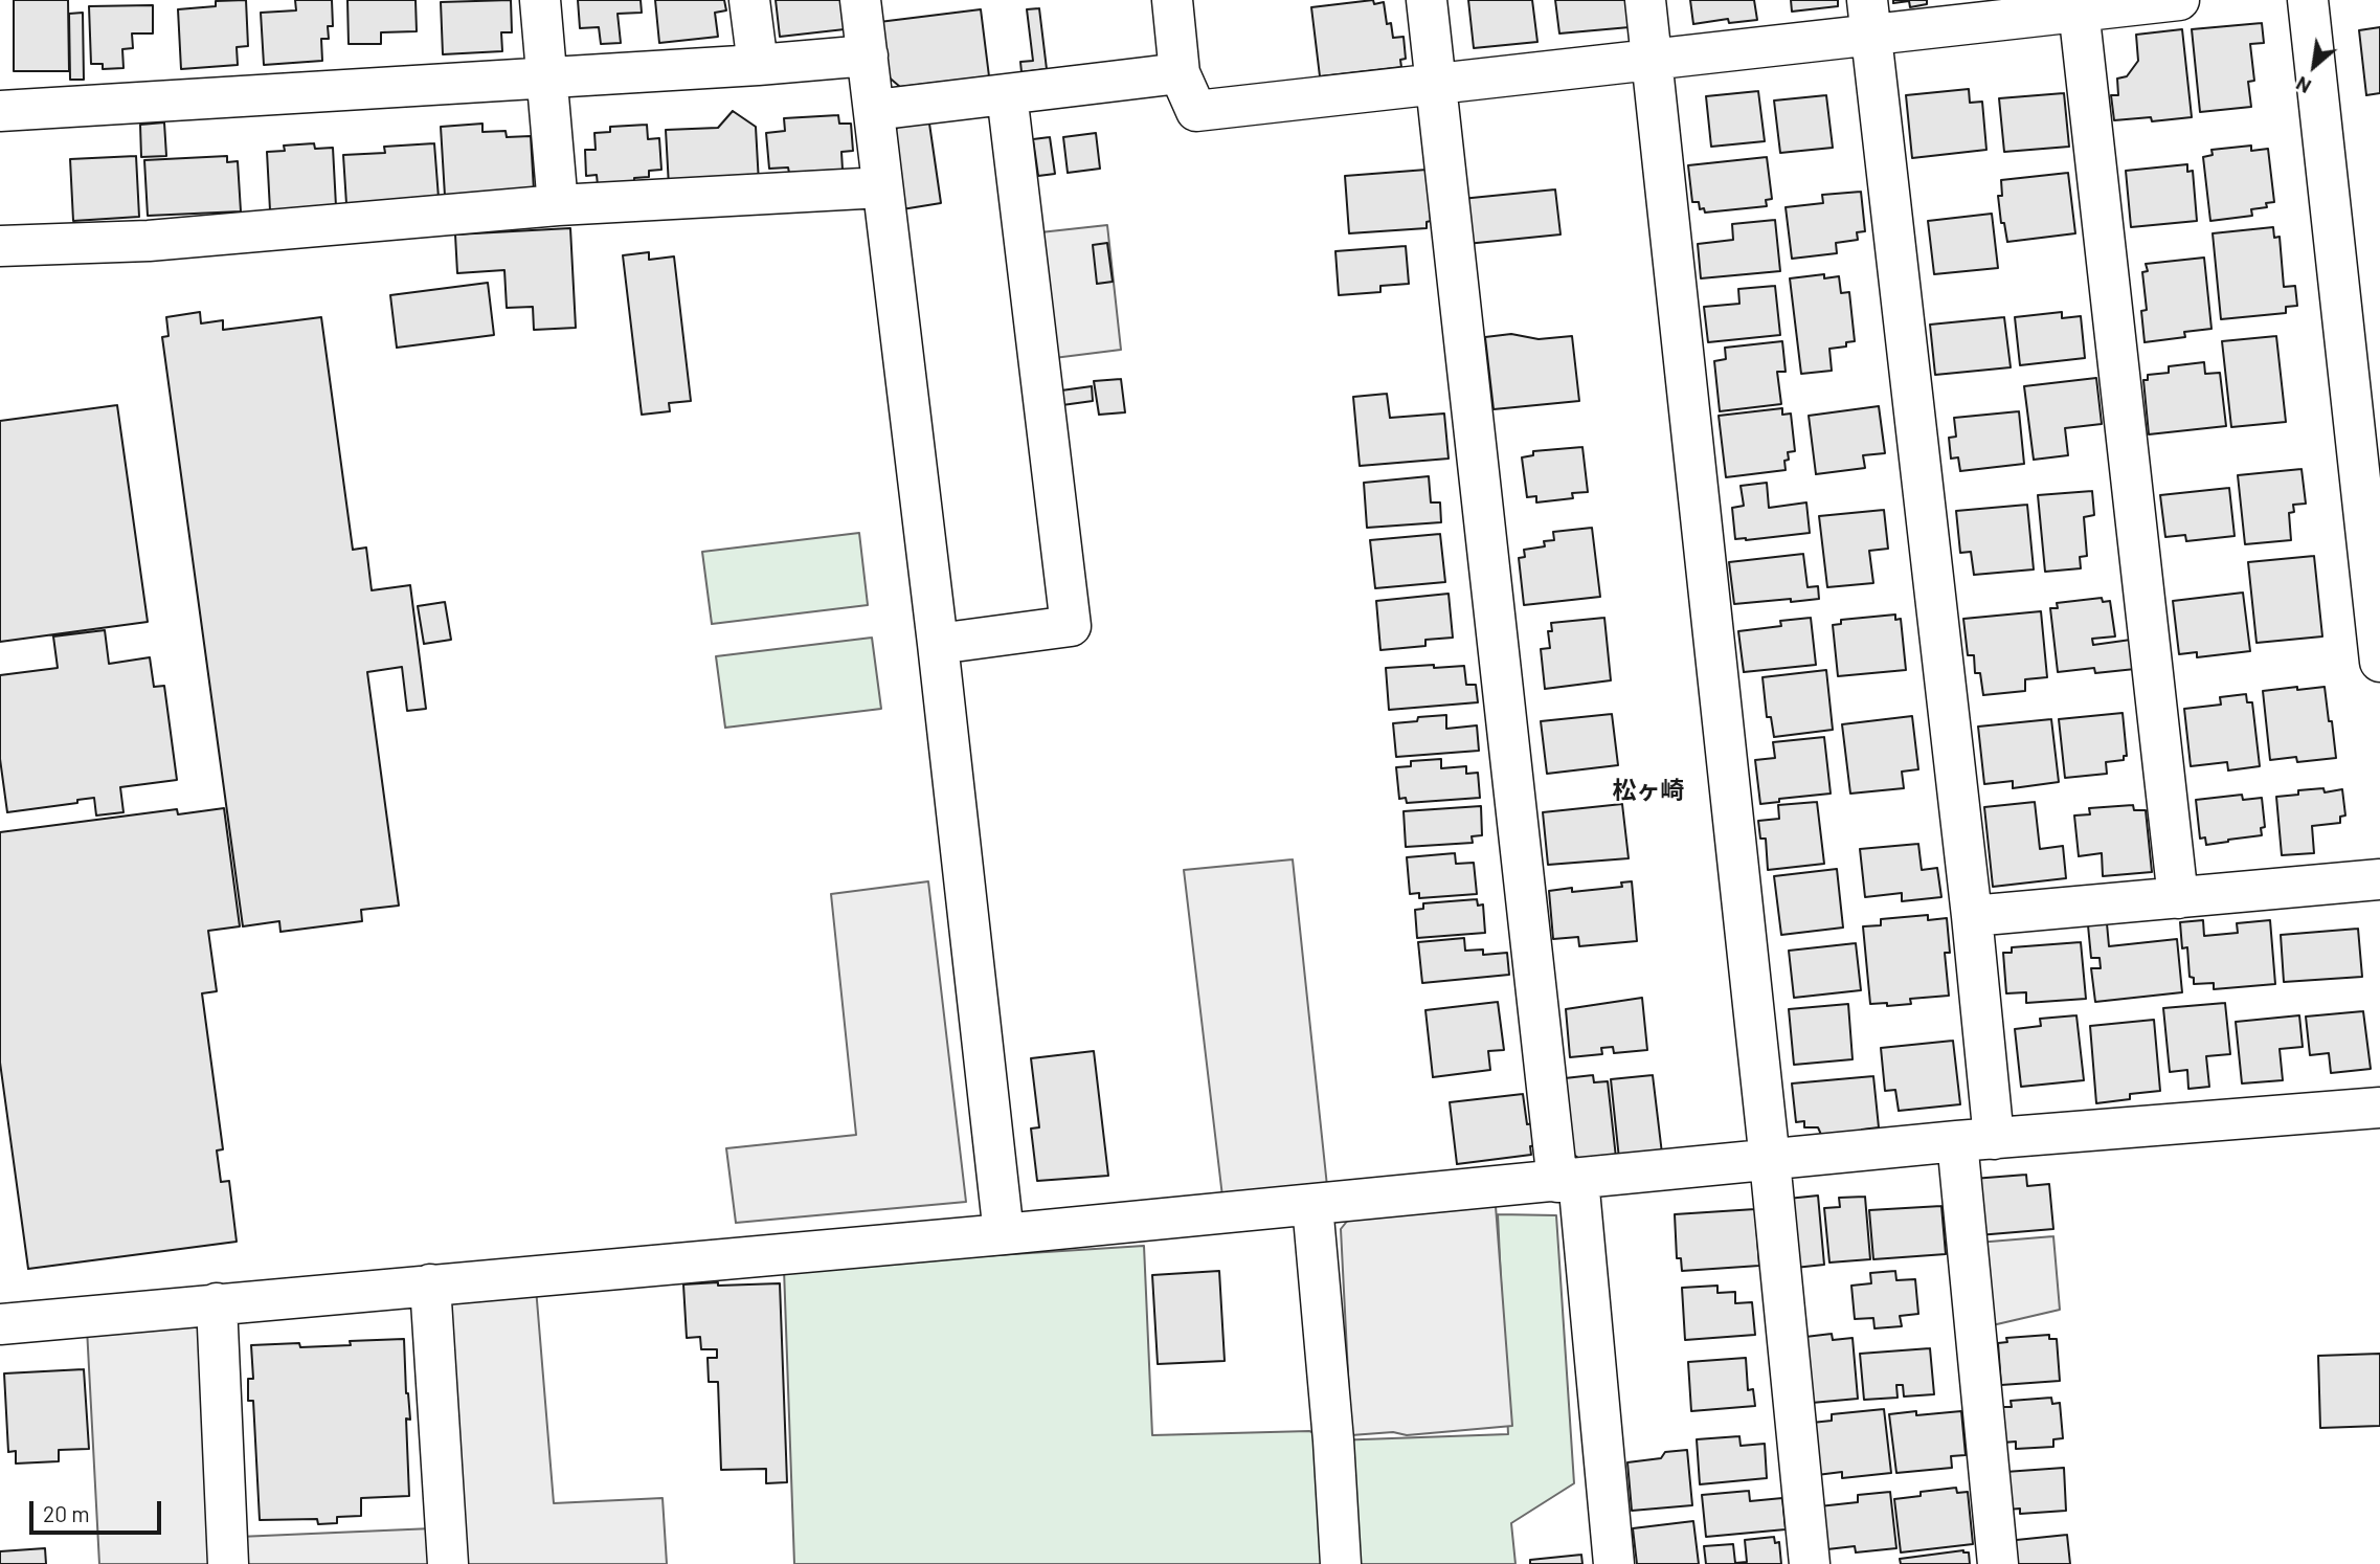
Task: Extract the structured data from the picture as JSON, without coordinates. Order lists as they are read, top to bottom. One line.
{"districts":["松ヶ崎"],"scale_bar":"20 m","north":"bottom left"}
